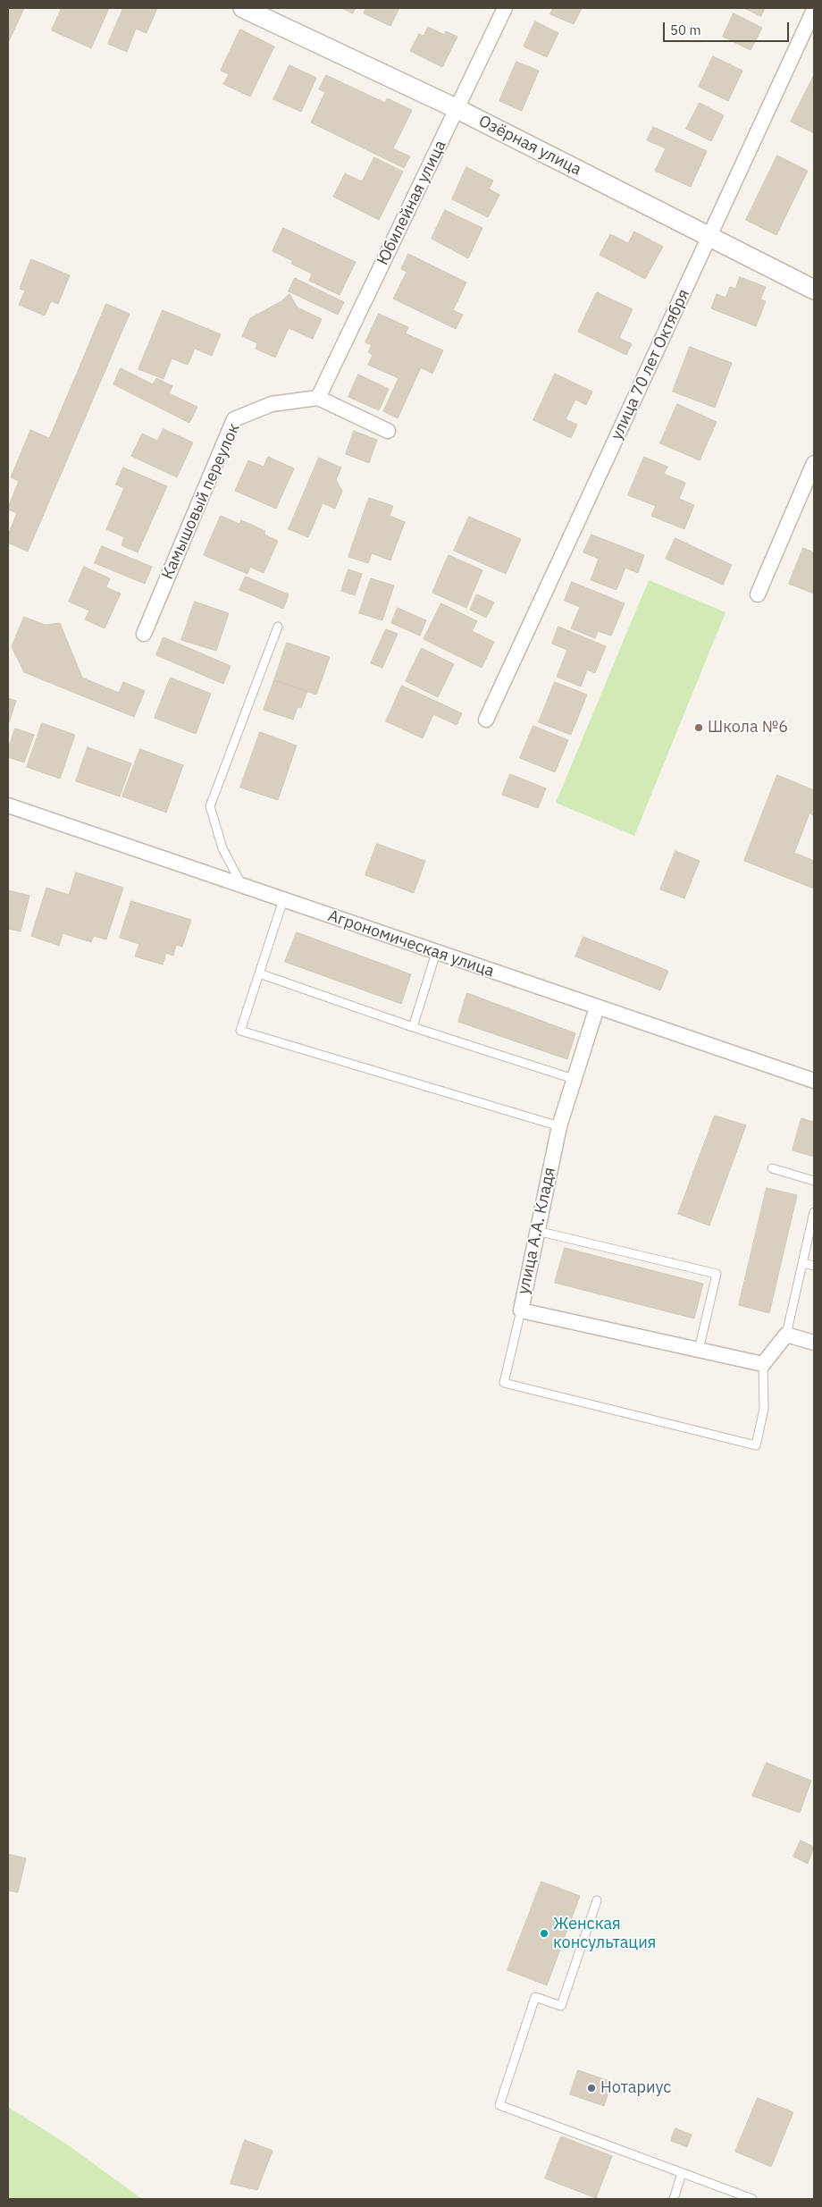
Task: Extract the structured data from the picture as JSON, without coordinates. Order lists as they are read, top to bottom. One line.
{"streets":{"street":["Озёрная улица","Юбилейная улица","улица 70 лет Октября","Камышовый переулок","Агрономическая улица","улица А.А. Кладя"]},"crossings":[["Озёрная улица","Юбилейная улица"],["Озёрная улица","улица 70 лет Октября"],["Юбилейная улица","Камышовый переулок"],["Агрономическая улица","улица А.А. Кладя"]],"places":["Школа №6","Женская консультация","Нотариус"],"scale_bar":"50 m"}
